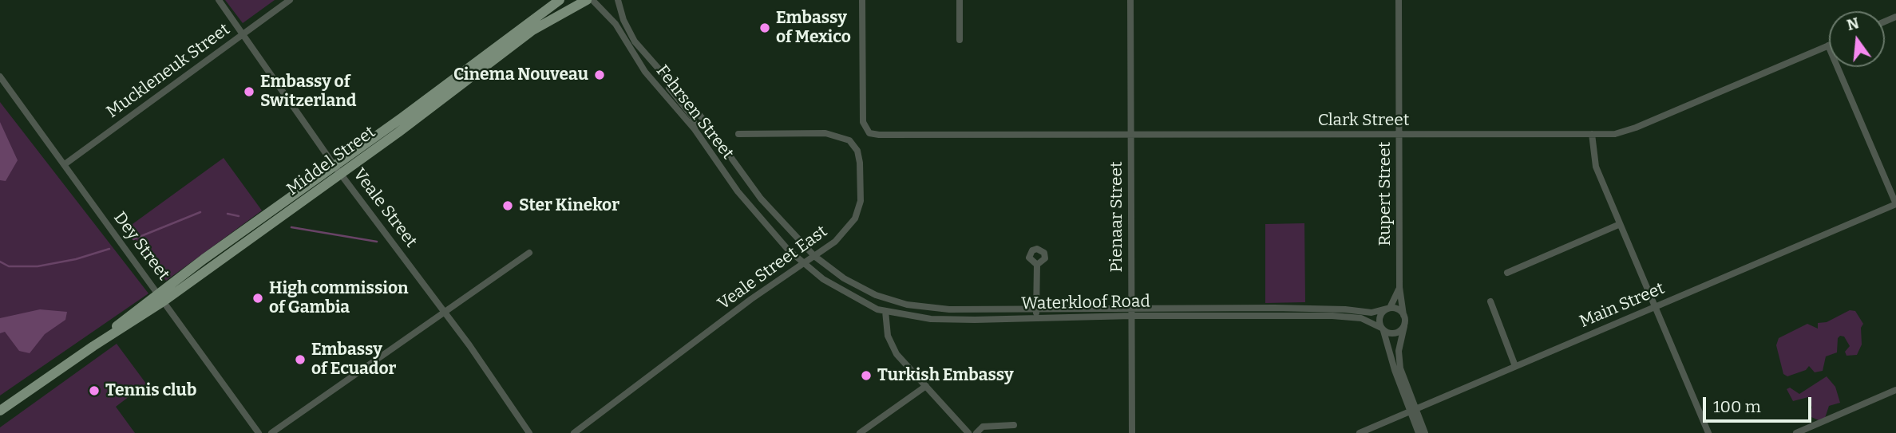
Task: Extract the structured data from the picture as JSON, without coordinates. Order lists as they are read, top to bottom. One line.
{"streets":{"main road":["Middel Street"],"street":["Muckleneuk Street","Fehrsen Street","Clark Street","Rupert Street","Veale Street","Pienaar Street","Dey Street","Veale Street East","Waterkloof Road","Main Street"]},"crossings":[["Muckleneuk Street","Veale Street"],["Muckleneuk Street","Dey Street"],["Fehrsen Street","Veale Street East"],["Fehrsen Street","Waterkloof Road"],["Clark Street","Rupert Street"],["Clark Street","Pienaar Street"],["Middel Street","Veale Street"],["Middel Street","Dey Street"],["Rupert Street","Waterkloof Road"],["Pienaar Street","Waterkloof Road"],["Veale Street East","Waterkloof Road"]],"places":["Embassy of Mexico","Cinema Nouveau","Embassy of Switzerland","Ster Kinekor","High commission of Gambia","Embassy of Ecuador","Turkish Embassy","Tennis club"],"scale_bar":"100 m","north":"top"}
